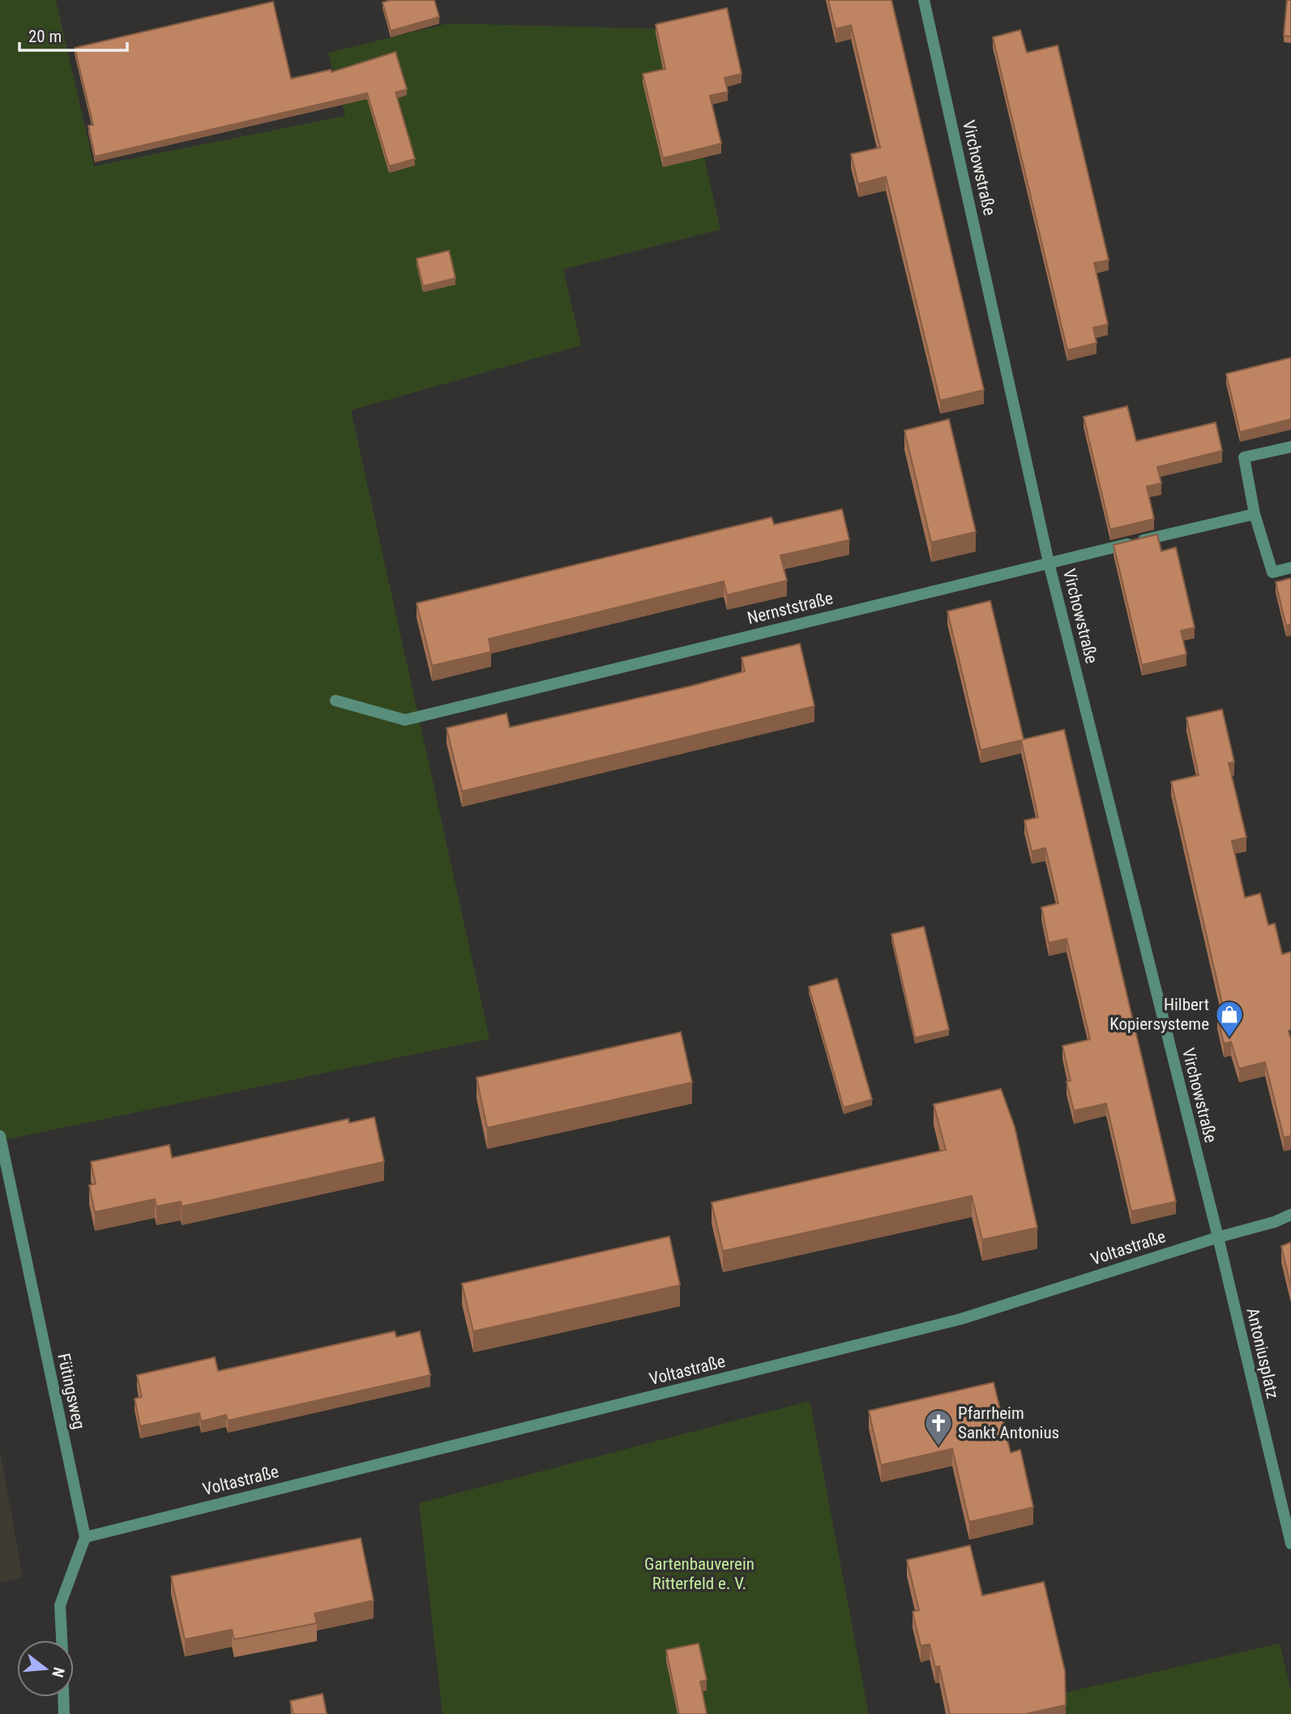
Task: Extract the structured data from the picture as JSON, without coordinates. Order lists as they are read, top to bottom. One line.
{"streets":{"street":["Virchowstraße","Nernststraße","Voltastraße","Antoniusplatz","Fütingsweg"]},"crossings":[["Virchowstraße","Nernststraße"],["Virchowstraße","Voltastraße"],["Virchowstraße","Antoniusplatz"],["Voltastraße","Antoniusplatz"],["Voltastraße","Fütingsweg"]],"parks":["Gartenbauverein Ritterfeld e. V."],"places":{"shop":["Hilbert Kopiersysteme"],"church":["Pfarrheim Sankt Antonius"]},"scale_bar":"20 m","north":"right"}
